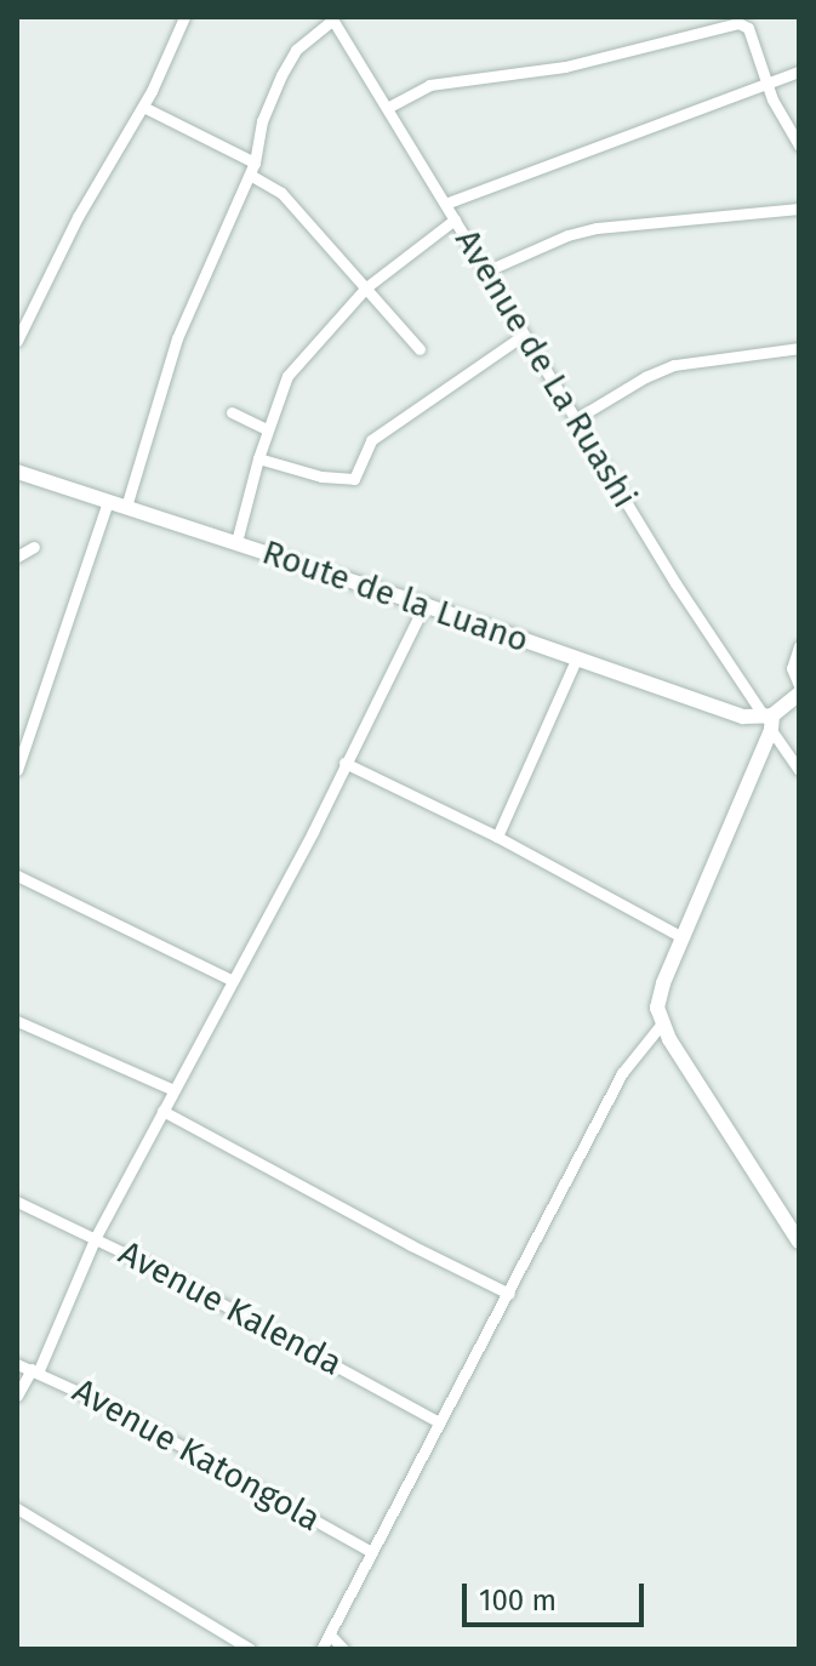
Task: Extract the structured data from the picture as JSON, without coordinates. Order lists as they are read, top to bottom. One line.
{"streets":{"street":["Avenue de La Ruashi","Route de la Luano","Avenue Kalenda","Avenue Katongola"]},"crossings":[["Avenue de La Ruashi","Route de la Luano"]],"scale_bar":"100 m"}
